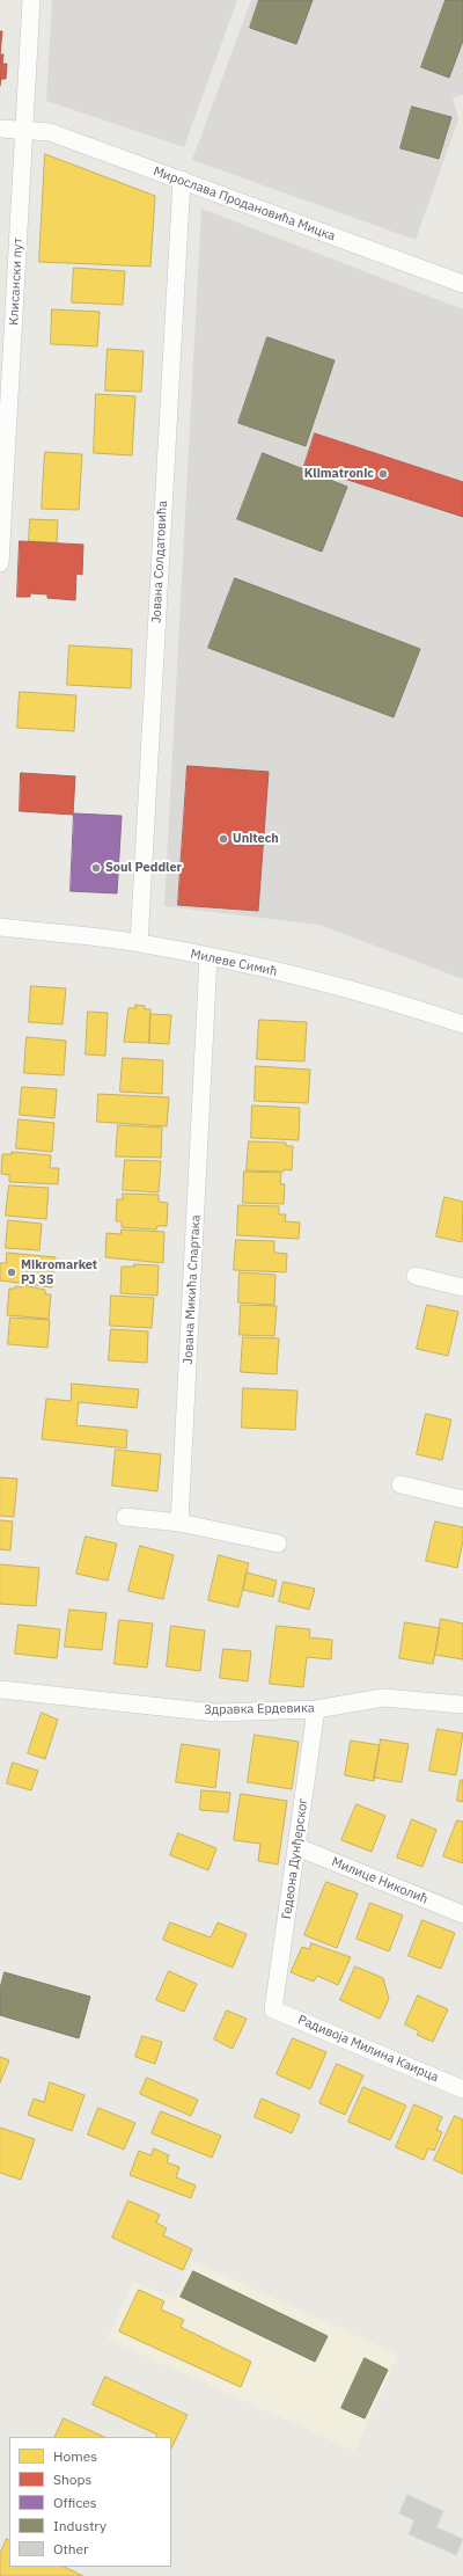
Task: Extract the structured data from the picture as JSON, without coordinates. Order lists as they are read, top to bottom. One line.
{"streets":{"street":["Мирослава Продановића Мицка","Клисански пут","Јована Солдатовића","Милеве Симић","Јована Микића Спартака","Здравка Ердевика","Гедеона Дунђерског","Милице Николић","Радивоја Милина Каирца"]},"crossings":[["Мирослава Продановића Мицка","Клисански пут"],["Мирослава Продановића Мицка","Јована Солдатовића"],["Јована Солдатовића","Милеве Симић"],["Милеве Симић","Јована Микића Спартака"],["Здравка Ердевика","Гедеона Дунђерског"],["Гедеона Дунђерског","Милице Николић"],["Гедеона Дунђерског","Радивоја Милина Каирца"]],"places":["Klimatronic","Unitech","Soul Peddler","Mikromarket PJ 35"],"legend":["Homes","Shops","Offices","Industry","Other"]}
